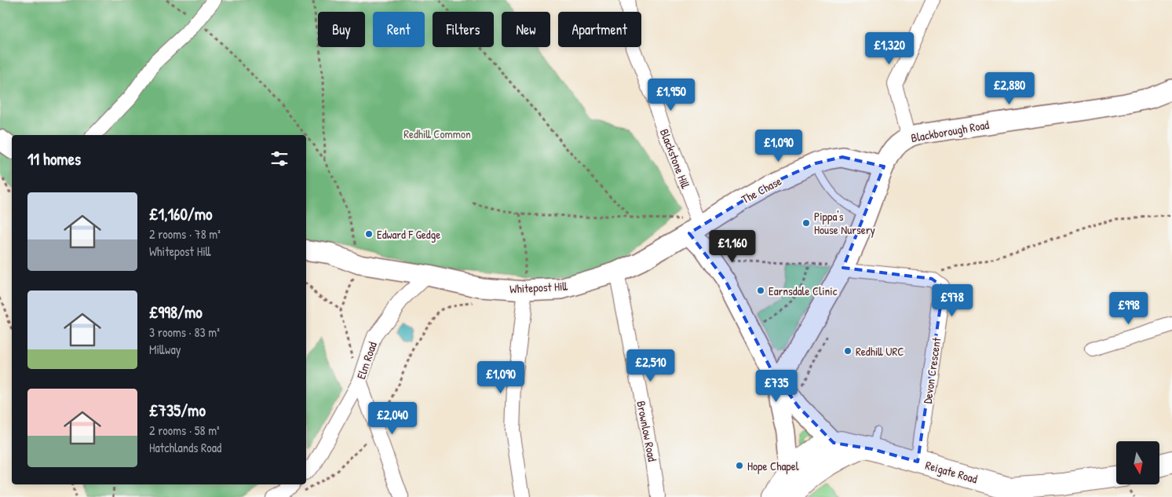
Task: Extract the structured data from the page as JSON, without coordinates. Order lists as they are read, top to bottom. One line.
{"streets":{"main road":["Blackborough Road","The Chase","Whitepost Hill","Reigate Road"],"street":["Blackstone Hill","Elm Road","Devon Crescent","Brownlow Road"]},"crossings":[["Blackborough Road","The Chase"],["Blackstone Hill","The Chase"],["Blackstone Hill","Whitepost Hill"],["The Chase","Whitepost Hill"],["Whitepost Hill","Elm Road"],["Whitepost Hill","Brownlow Road"],["Devon Crescent","Reigate Road"]],"parks":["Redhill Common"],"places":["Pippa's House Nursery","Edward F Gedge","Earnsdale Clinic","Redhill URC","Hope Chapel"],"north":"bottom","page":{"chip":["Buy","Rent","Filters","New","Apartment"],"price":["£1,320","£2,880","£1,950","£1,090","£1,160","£978","£998","£2,510","£1,090","£735","£2,040"],"heading":"11 homes","list":[{"name":"£1,160/mo","note":"2 rooms · 78 m² · Whitepost Hill"},{"name":"£998/mo","note":"3 rooms · 83 m² · Millway"},{"name":"£735/mo","note":"2 rooms · 58 m² · Hatchlands Road"}]}}
